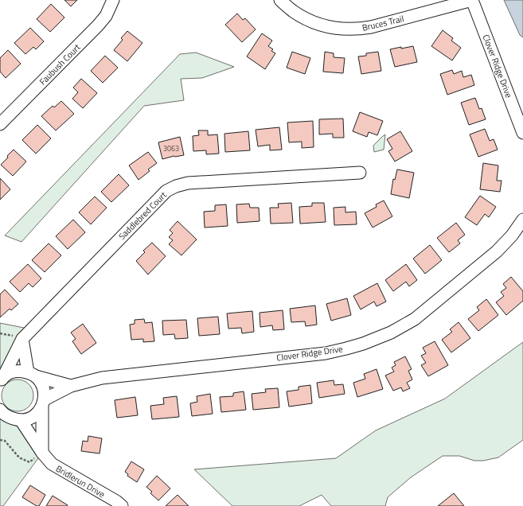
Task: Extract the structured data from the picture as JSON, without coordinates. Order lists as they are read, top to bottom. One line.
{"streets":{"street":["Bruces Trail","Faubush Court","Clover Ridge Drive","Saddlebred Court","Bridlerun Drive"]},"crossings":[["Bruces Trail","Clover Ridge Drive"],["Clover Ridge Drive","Bridlerun Drive"]],"house_numbers":["3063"]}
